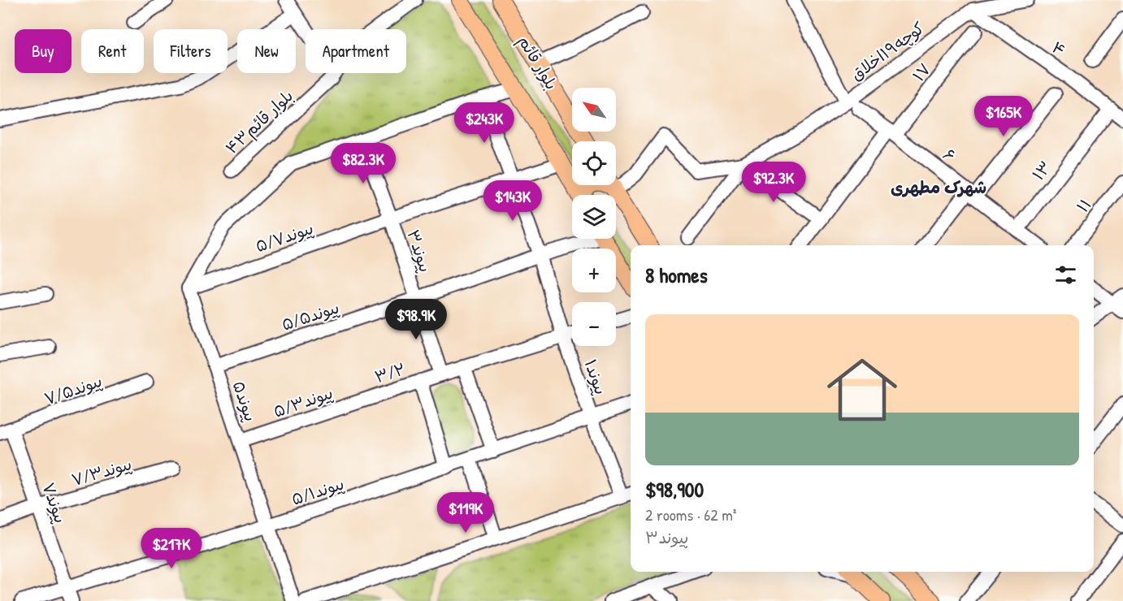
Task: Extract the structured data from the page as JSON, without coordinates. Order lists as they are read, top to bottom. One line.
{"streets":{"main road":["بلوار قائم"],"street":["۴","کوچه۱۹اخلاق","۱۷","بلوار قائم۴۳","۶","۱۳","۱۱","پیوند۵/۷","پیوند۳","پیوند۵/۵","۳/۲","پیوند۱","پیوند۷/۵","پیوند۵","پیوند۵/۳","پیوند۷/۳","پیوند۵/۱","پیوند۷"]},"crossings":[["۴","کوچه۱۹اخلاق"],["۴","۱۳"],["کوچه۱۹اخلاق","۶"],["بلوار قائم","پیوند۵/۷"],["۱۷","۶"],["۶","۱۳"],["پیوند۵/۷","پیوند۳"],["پیوند۵/۷","پیوند۱"],["پیوند۵/۷","پیوند۵"],["پیوند۳","پیوند۵/۵"],["پیوند۳","۳/۲"],["پیوند۵/۵","پیوند۱"],["پیوند۵/۵","پیوند۵"],["۳/۲","پیوند۱"],["۳/۲","پیوند۵/۳"],["پیوند۱","پیوند۵/۱"],["پیوند۷/۵","پیوند۷"],["پیوند۵","پیوند۵/۳"],["پیوند۵","پیوند۵/۱"],["پیوند۷/۳","پیوند۷"],["پیوند۵/۱","پیوند۷"]],"districts":["شهرک مطهری"],"north":"top left","page":{"chip":["Buy","Rent","Filters","New","Apartment"],"map_buttons":["+","−"],"price":["$165K","$243K","$82.3K","$92.3K","$143K","$98.9K","$119K","$217K"],"heading":"8 homes","list":[{"name":"$98,900","note":"2 rooms · 62 m² · پیوند۳"}]}}
